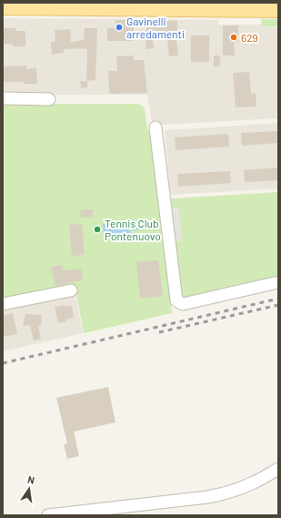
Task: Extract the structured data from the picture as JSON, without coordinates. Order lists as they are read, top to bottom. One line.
{"places":["Gavinelli arredamenti","629","Tennis Club Pontenuovo"],"north":"top"}
